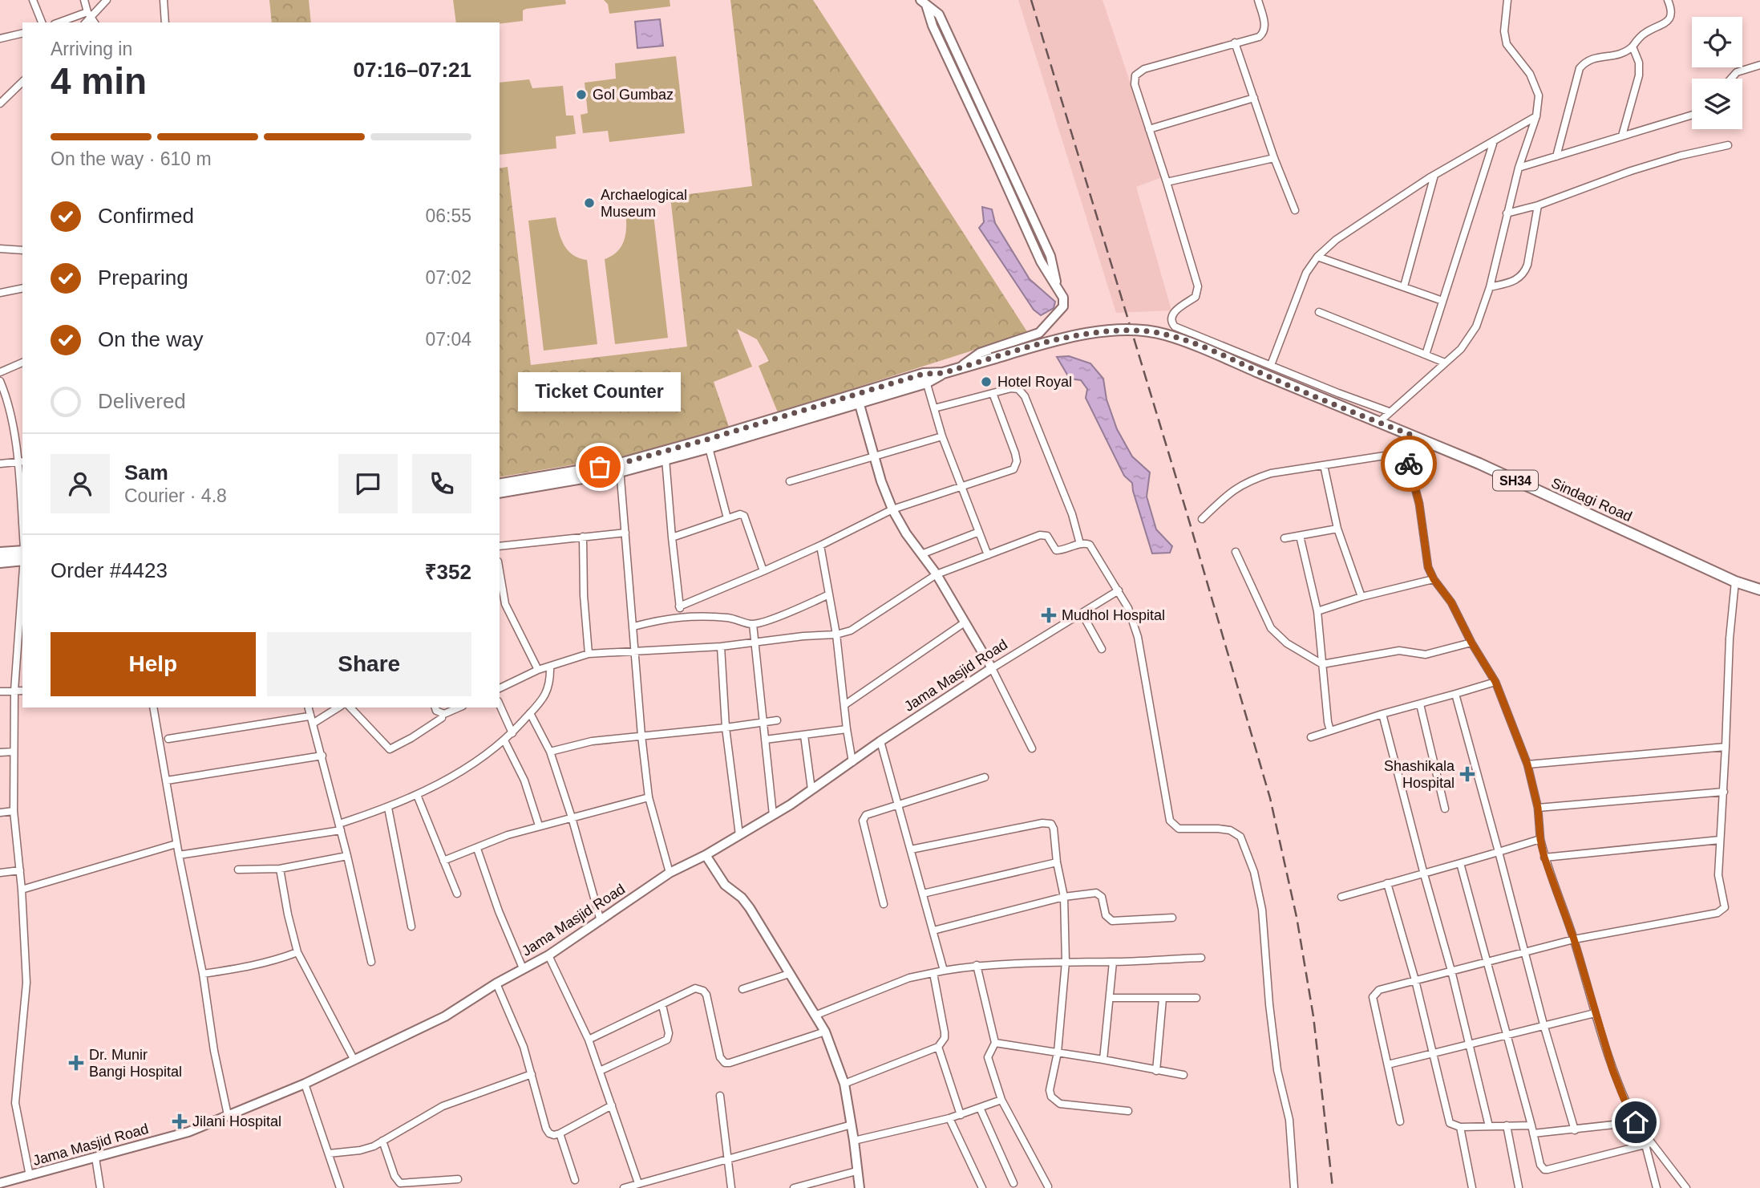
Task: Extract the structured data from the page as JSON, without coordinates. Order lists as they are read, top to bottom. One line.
{"streets":{"main road":["SH34","Sindagi Road"],"street":["Jama Masjid Road"]},"crossings":[["SH34","Sindagi Road"]],"places":{"other":["Gol Gumbaz","Archaelogical Museum","Hotel Royal","Ticket Counter"],"health":["Mudhol Hospital","Shashikala Hospital","Dr. Munir Bangi Hospital","Jilani Hospital"]},"page":{"heading":["4 min","Arriving in","07:16–07:21"],"panel":["Sam","Courier · 4.8","Order #4423","₹352"],"bar":"On the way · 610 m","list":[["Confirmed","06:55"],["Preparing","07:02"],["On the way","07:04"],"Delivered"],"bubble":"Ticket Counter","buttons":["Help","Share"]}}
